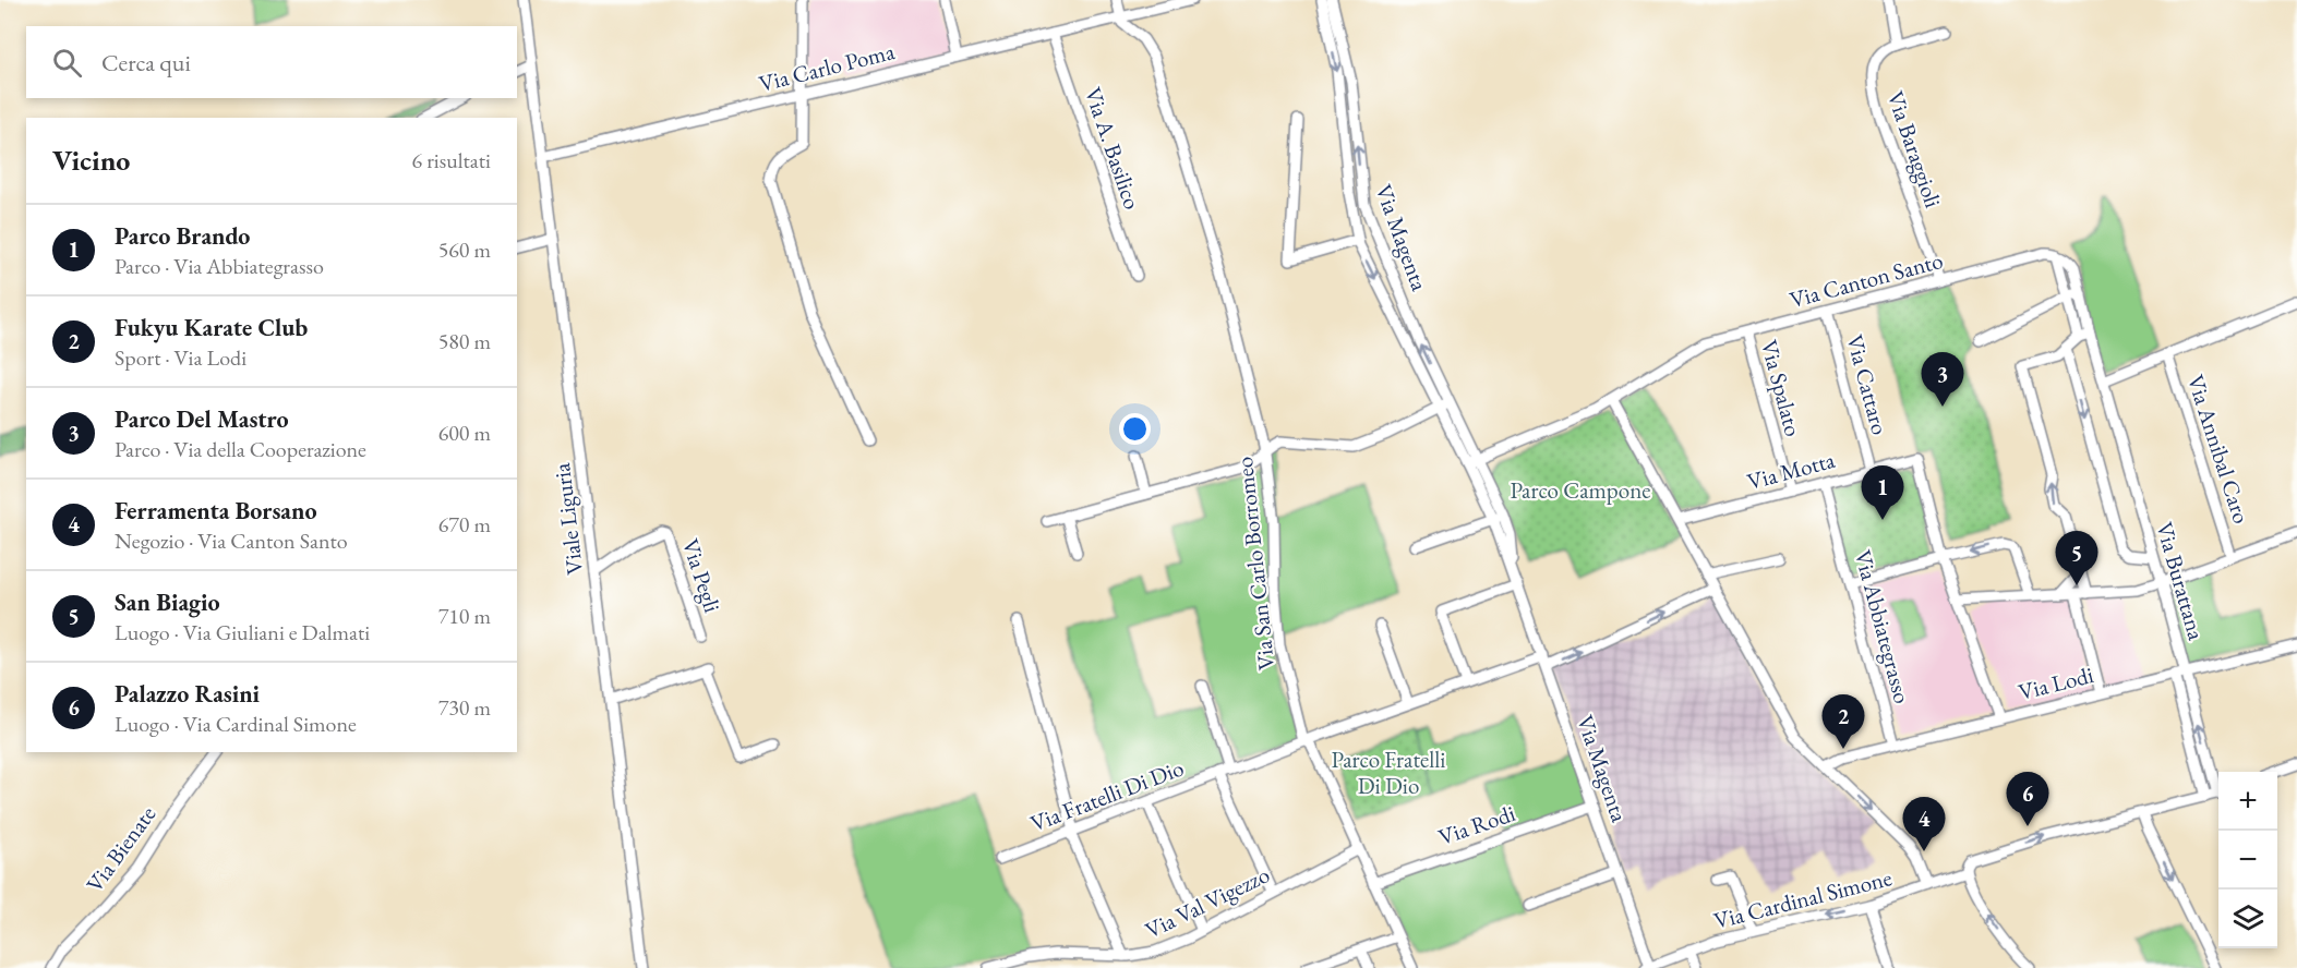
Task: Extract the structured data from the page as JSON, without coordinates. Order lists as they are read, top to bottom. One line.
{"streets":{"street":["Via Carlo Poma","Via A. Basilico","Via Baraggioli","Via Magenta","Via Canton Santo","Via Cattaro","Via Spalato","Via Annibal Caro","Via Motta","Viale Liguria","Via San Carlo Borromeo","Via Pegli","Via Burattana","Via Abbiategrasso","Via Lodi","Via Fratelli Di Dio","Via Rodi","Via Bienate","Via Cardinal Simone","Via Val Vigezzo"]},"crossings":[["Via Carlo Poma","Via A. Basilico"],["Via Carlo Poma","Viale Liguria"],["Via Carlo Poma","Via San Carlo Borromeo"],["Via Baraggioli","Via Canton Santo"],["Via Magenta","Via Canton Santo"],["Via Magenta","Via Fratelli Di Dio"],["Via Magenta","Via Rodi"],["Via Magenta","Via Cardinal Simone"],["Via Canton Santo","Via Cattaro"],["Via Canton Santo","Via Spalato"],["Via Cattaro","Via Motta"],["Via Spalato","Via Motta"],["Via Motta","Via Abbiategrasso"],["Viale Liguria","Via Pegli"],["Via San Carlo Borromeo","Via Fratelli Di Dio"],["Via San Carlo Borromeo","Via Rodi"],["Via San Carlo Borromeo","Via Val Vigezzo"],["Via Burattana","Via Lodi"],["Via Abbiategrasso","Via Lodi"]],"one_way":["Via Cardinal Simone"],"parks":["Parco Campone","Parco Fratelli Di Dio"],"page":{"search":"Cerca qui","heading":["Vicino","6 risultati"],"list":[{"mark":"1","name":"Parco Brando","note":"Parco · Via Abbiategrasso","value":"560 m"},{"mark":"2","name":"Fukyu Karate Club","note":"Sport · Via Lodi","value":"580 m"},{"mark":"3","name":"Parco Del Mastro","note":"Parco · Via della Cooperazione","value":"600 m"},{"mark":"4","name":"Ferramenta Borsano","note":"Negozio · Via Canton Santo","value":"670 m"},{"mark":"5","name":"San Biagio","note":"Luogo · Via Giuliani e Dalmati","value":"710 m"},{"mark":"6","name":"Palazzo Rasini","note":"Luogo · Via Cardinal Simone","value":"730 m"}],"pins":["3","1","5","2","6","4"],"map_buttons":["+","−"]}}
